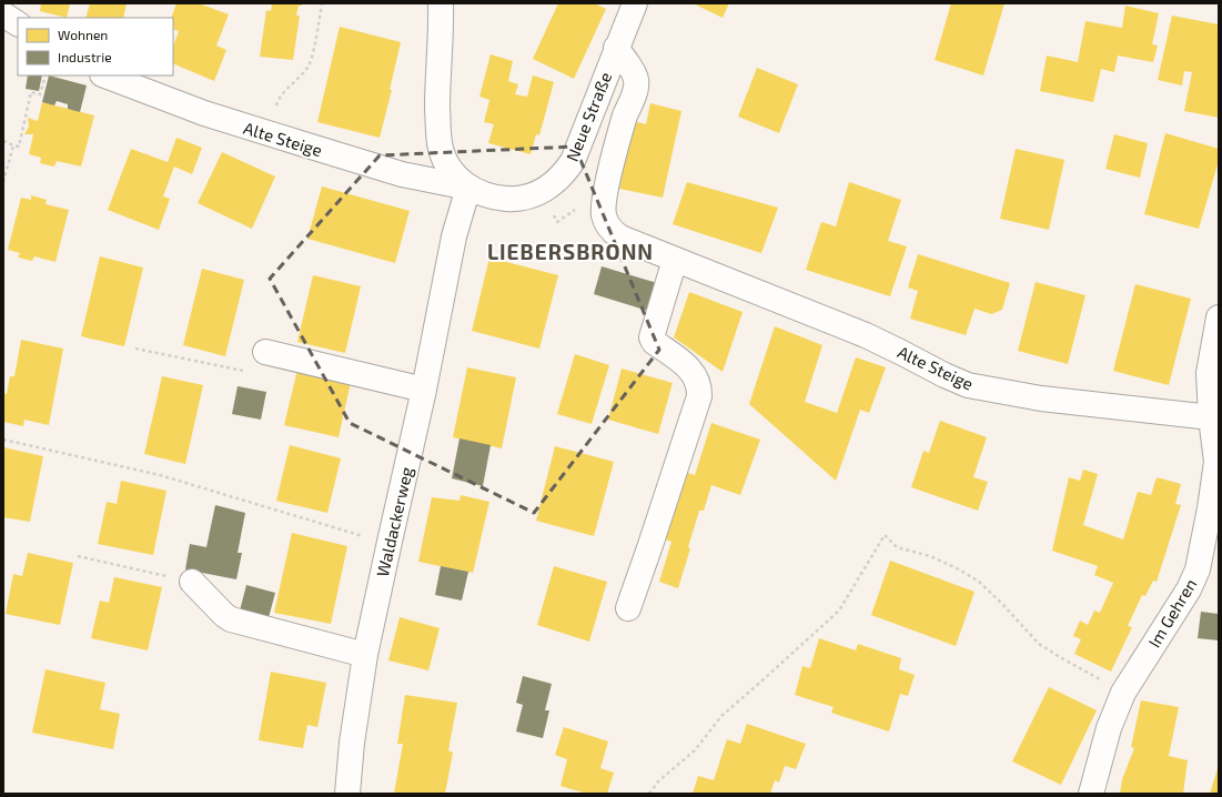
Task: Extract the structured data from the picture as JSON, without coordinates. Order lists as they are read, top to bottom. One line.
{"streets":{"street":["Neue Straße","Alte Steige","Waldackerweg","Im Gehren"]},"crossings":[["Neue Straße","Alte Steige"],["Neue Straße","Waldackerweg"],["Alte Steige","Waldackerweg"],["Alte Steige","Im Gehren"]],"districts":["LIEBERSBRONN"],"legend":["Wohnen","Industrie"]}
